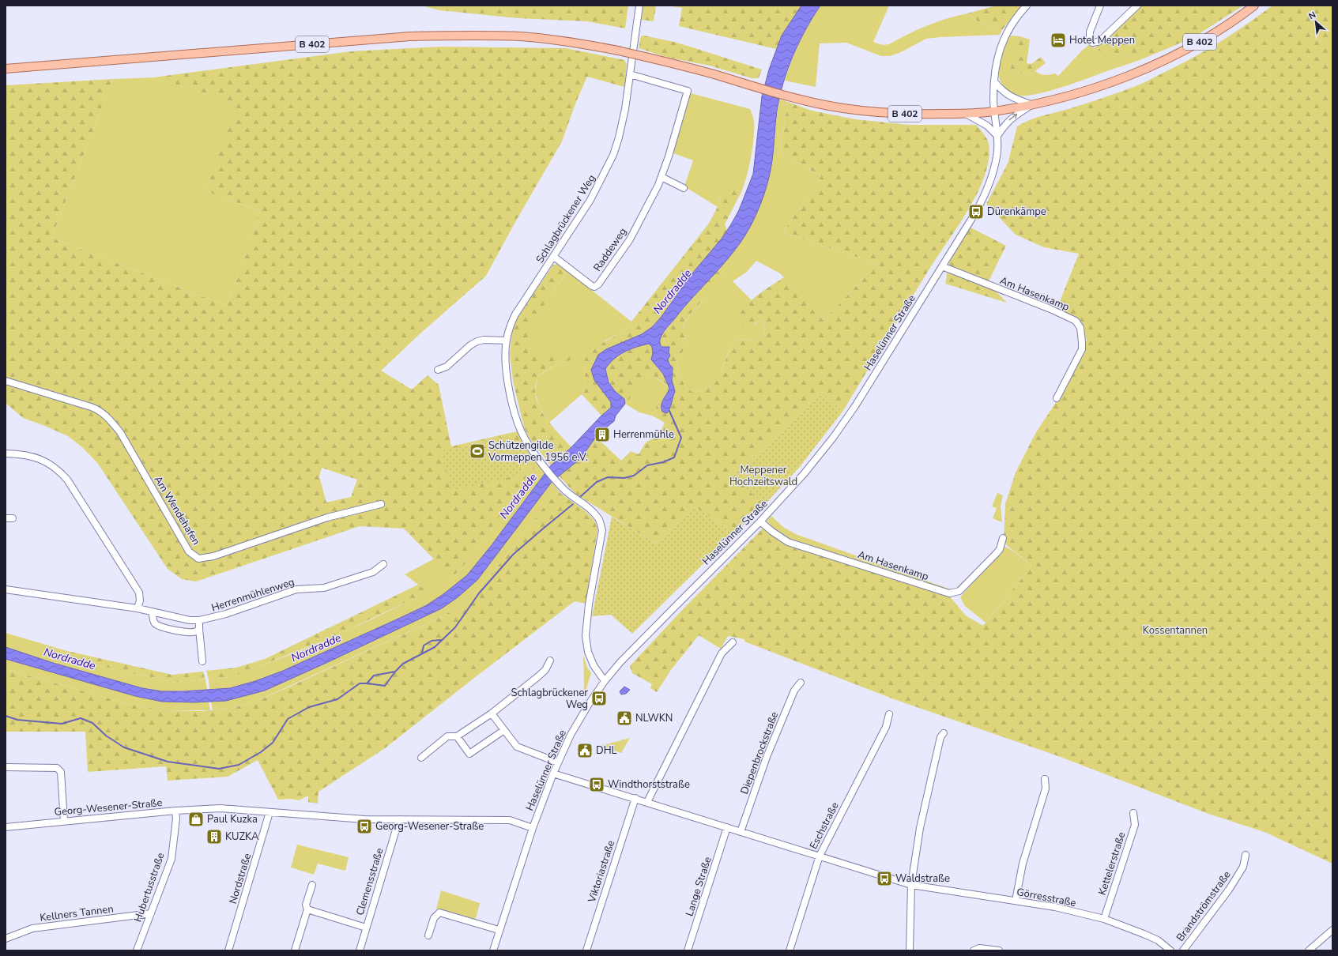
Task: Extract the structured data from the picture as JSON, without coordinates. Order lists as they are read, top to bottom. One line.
{"streets":{"main road":["B 402"],"street":["Schlagbrückener Weg","Raddeweg","Am Hasenkamp","Haselünner Straße","Am Wendehafen","Herrenmühlenweg","Diepenbrockstraße","Georg-Wesener-Straße","Eschstraße","Kettelerstraße","Viktoriastraße","Nordstraße","Clemensstraße","Lange Straße","Hubertusstraße","Görresstraße","Brandströmstraße","Kellners Tannen"]},"crossings":[["B 402","Haselünner Straße"],["Schlagbrückener Weg","Raddeweg"],["Schlagbrückener Weg","Haselünner Straße"],["Am Hasenkamp","Haselünner Straße"],["Haselünner Straße","Georg-Wesener-Straße"],["Georg-Wesener-Straße","Nordstraße"],["Georg-Wesener-Straße","Clemensstraße"],["Georg-Wesener-Straße","Hubertusstraße"],["Kettelerstraße","Görresstraße"],["Hubertusstraße","Kellners Tannen"]],"water":["Nordradde"],"parks":["Meppener Hochzeitswald","Kossentannen"],"places":{"hotel":["Hotel Meppen"],"bus stop":["Dürenkämpe","Schlagbrückener Weg","Windthorststraße","Georg-Wesener-Straße","Waldstraße"],"building":["Herrenmühle","KUZKA"],"sports":["Schützengilde Vormeppen 1956 e.V."],"public building":["NLWKN","DHL"],"shop":["Paul Kuzka"]},"north":"top left"}
